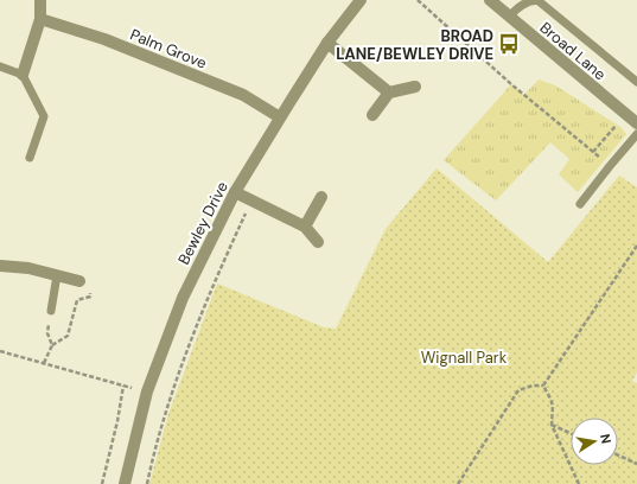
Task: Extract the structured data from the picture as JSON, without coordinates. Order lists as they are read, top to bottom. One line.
{"streets":{"street":["Palm Grove","Broad Lane","Bewley Drive"]},"crossings":[["Palm Grove","Bewley Drive"]],"parks":["Wignall Park"],"places":{"bus stop":["BROAD LANE/BEWLEY DRIVE"]},"north":"right"}
